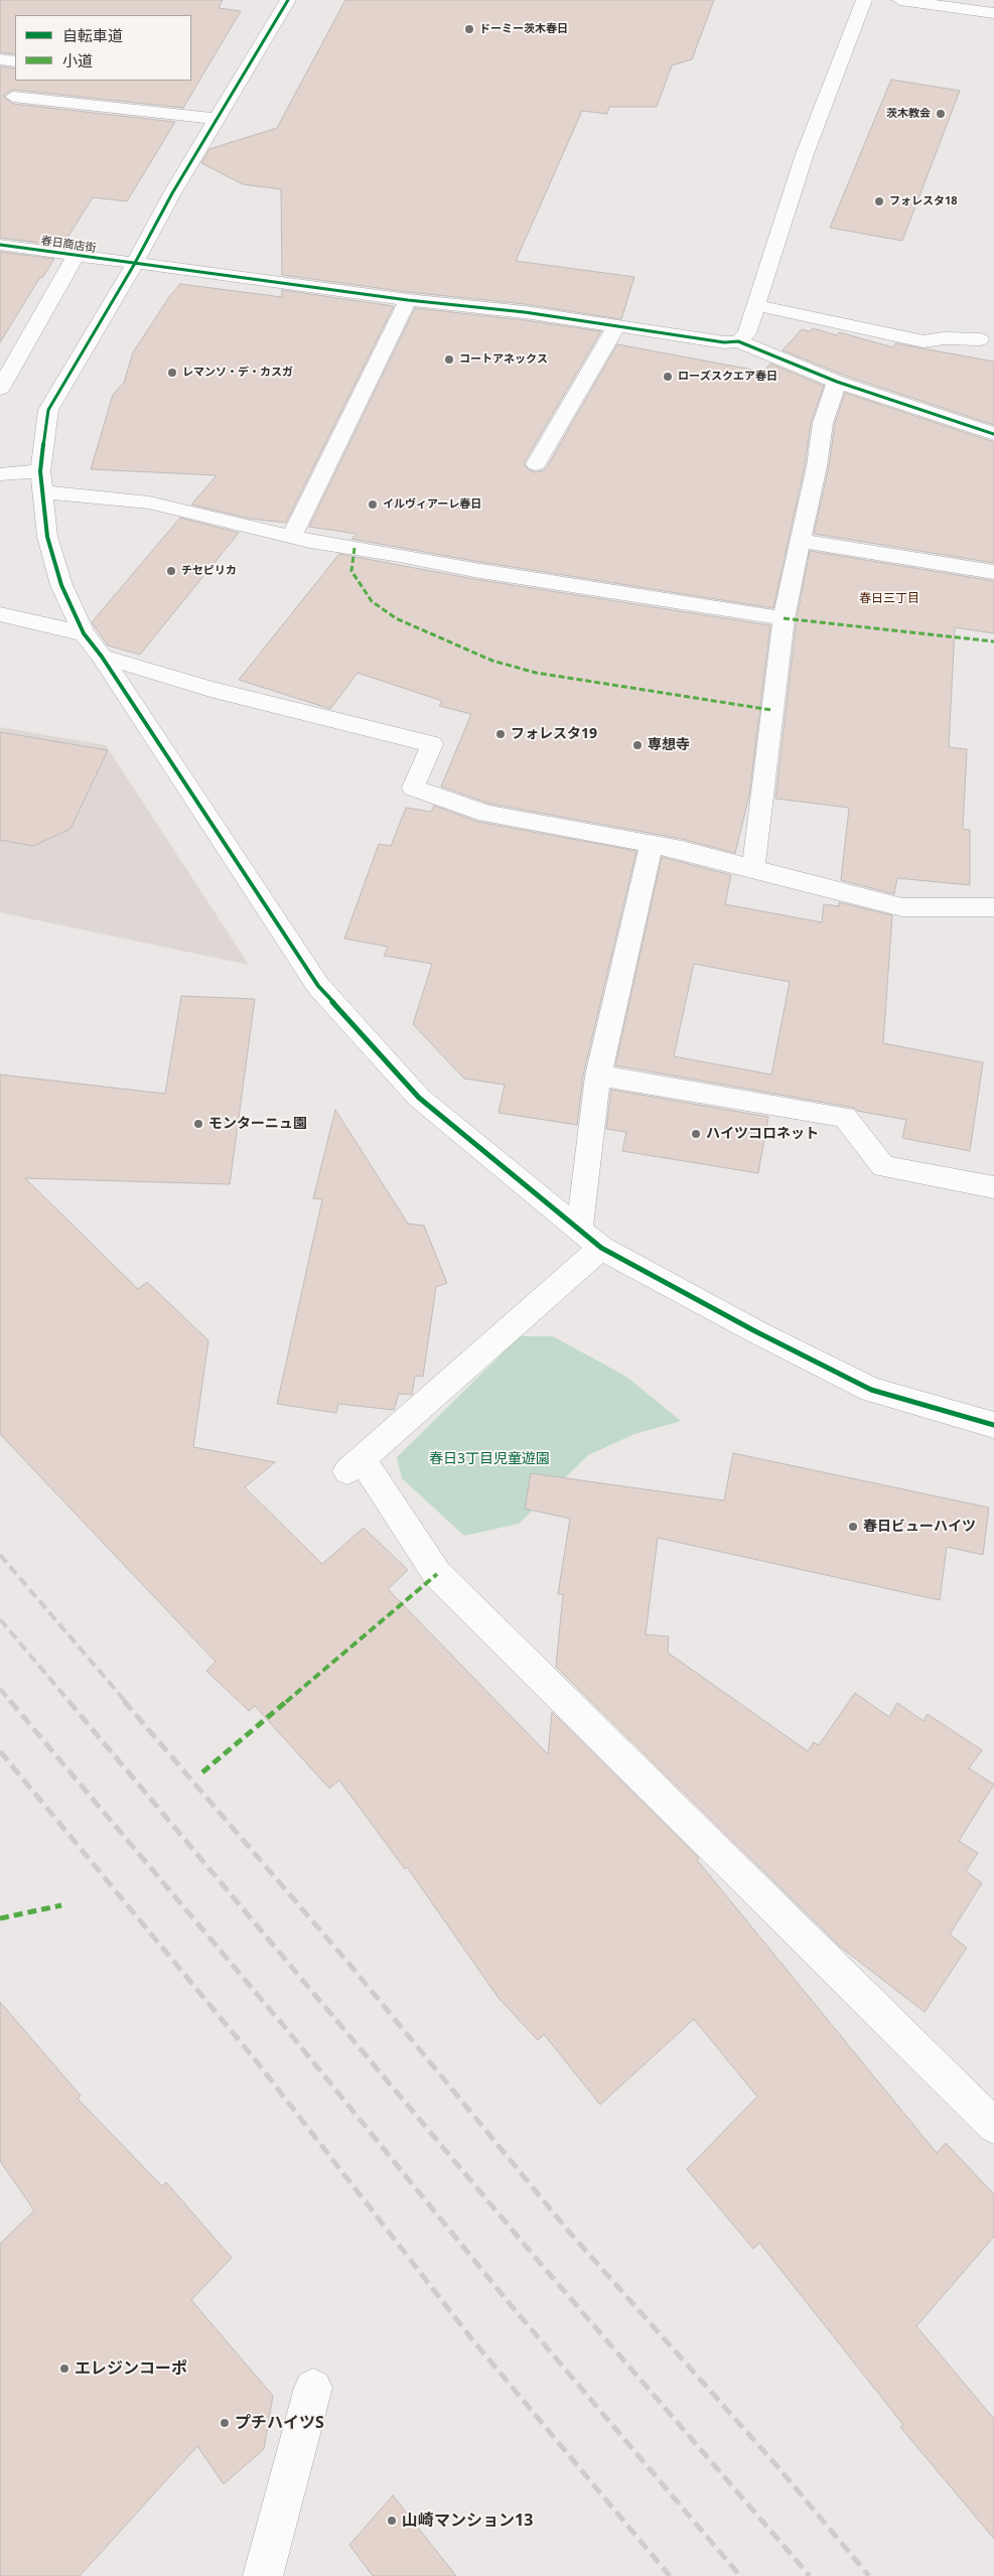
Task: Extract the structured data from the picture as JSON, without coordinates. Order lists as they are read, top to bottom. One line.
{"streets":{"street":["春日商店街"]},"districts":["春日三丁目"],"parks":["春日3丁目児童遊園"],"places":["ドーミー茨木春日","茨木教会","フォレスタ18","コートアネックス","レマンソ・デ・カスガ","ローズスクエア春日","イルヴィアーレ春日","チセピリカ","フォレスタ19","専想寺","モンターニュ園","ハイツコロネット","春日ビューハイツ","エレジンコーポ","プチハイツS","山崎マンション13"],"legend":["自転車道","小道"]}
